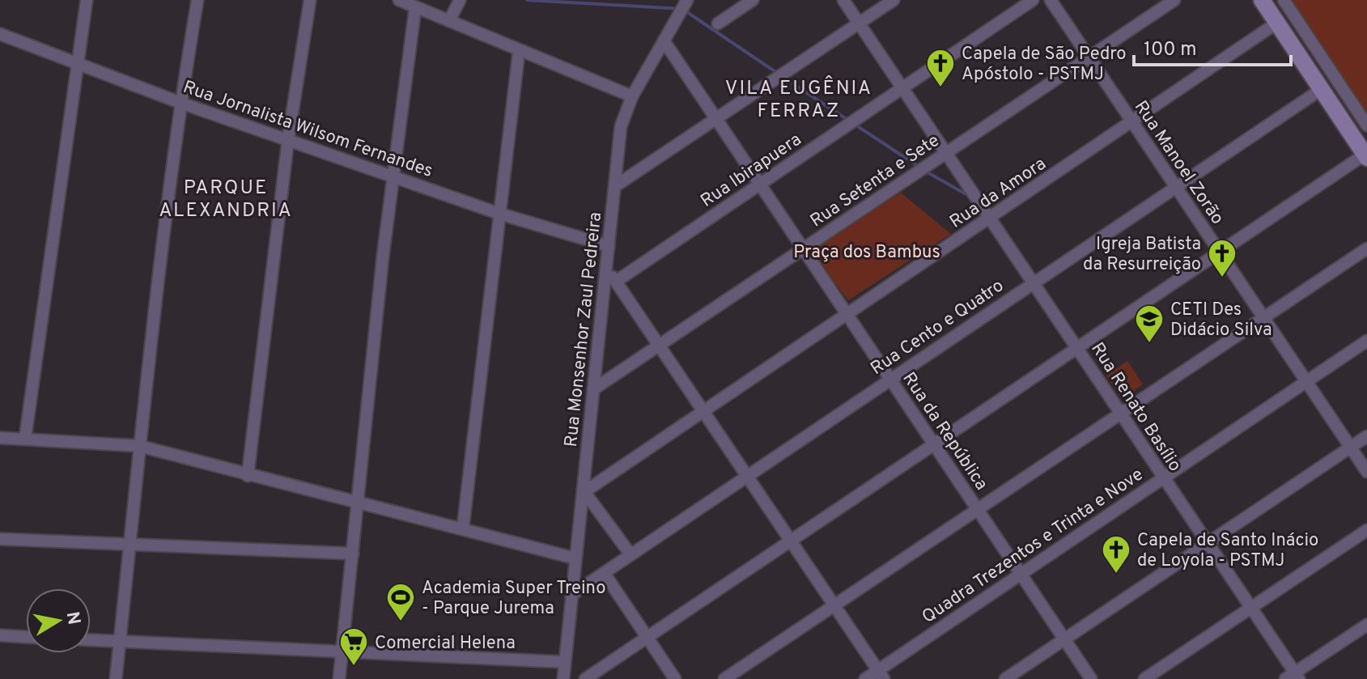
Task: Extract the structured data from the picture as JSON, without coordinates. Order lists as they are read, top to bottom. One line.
{"streets":{"street":["Rua Jornalista Wilsom Fernandes","Rua Manoel Zorão","Rua Ibirapuera","Rua Setenta e Sete","Rua da Amora","Rua Cento e Quatro","Rua Monsenhor Zaul Pedreira","Rua Renato Basílio","Rua da República","Quadra Trezentos e Trinta e Nove"]},"crossings":[["Rua Jornalista Wilsom Fernandes","Rua Monsenhor Zaul Pedreira"],["Rua Manoel Zorão","Rua Setenta e Sete"],["Rua Manoel Zorão","Rua da Amora"],["Rua Manoel Zorão","Rua Cento e Quatro"],["Rua Manoel Zorão","Quadra Trezentos e Trinta e Nove"],["Rua Ibirapuera","Rua Renato Basílio"],["Rua Ibirapuera","Rua da República"],["Rua Setenta e Sete","Rua Monsenhor Zaul Pedreira"],["Rua Setenta e Sete","Rua Renato Basílio"],["Rua Setenta e Sete","Rua da República"],["Rua da Amora","Rua Monsenhor Zaul Pedreira"],["Rua da Amora","Rua Renato Basílio"],["Rua da Amora","Rua da República"],["Rua Cento e Quatro","Rua Monsenhor Zaul Pedreira"],["Rua Cento e Quatro","Rua Renato Basílio"],["Rua Cento e Quatro","Rua da República"],["Rua Monsenhor Zaul Pedreira","Rua da República"],["Rua Renato Basílio","Quadra Trezentos e Trinta e Nove"],["Rua da República","Quadra Trezentos e Trinta e Nove"]],"districts":["VILA EUGÊNIA FERRAZ","PARQUE ALEXANDRIA"],"parks":["Praça dos Bambus"],"places":{"church":["Capela de São Pedro Apóstolo - PSTMJ","Igreja Batista da Resurreição","Capela de Santo Inácio de Loyola - PSTMJ"],"school or university":["CETI Des Didácio Silva"],"sports":["Academia Super Treino - Parque Jurema"],"supermarket":["Comercial Helena"]},"scale_bar":"100 m","north":"right"}
